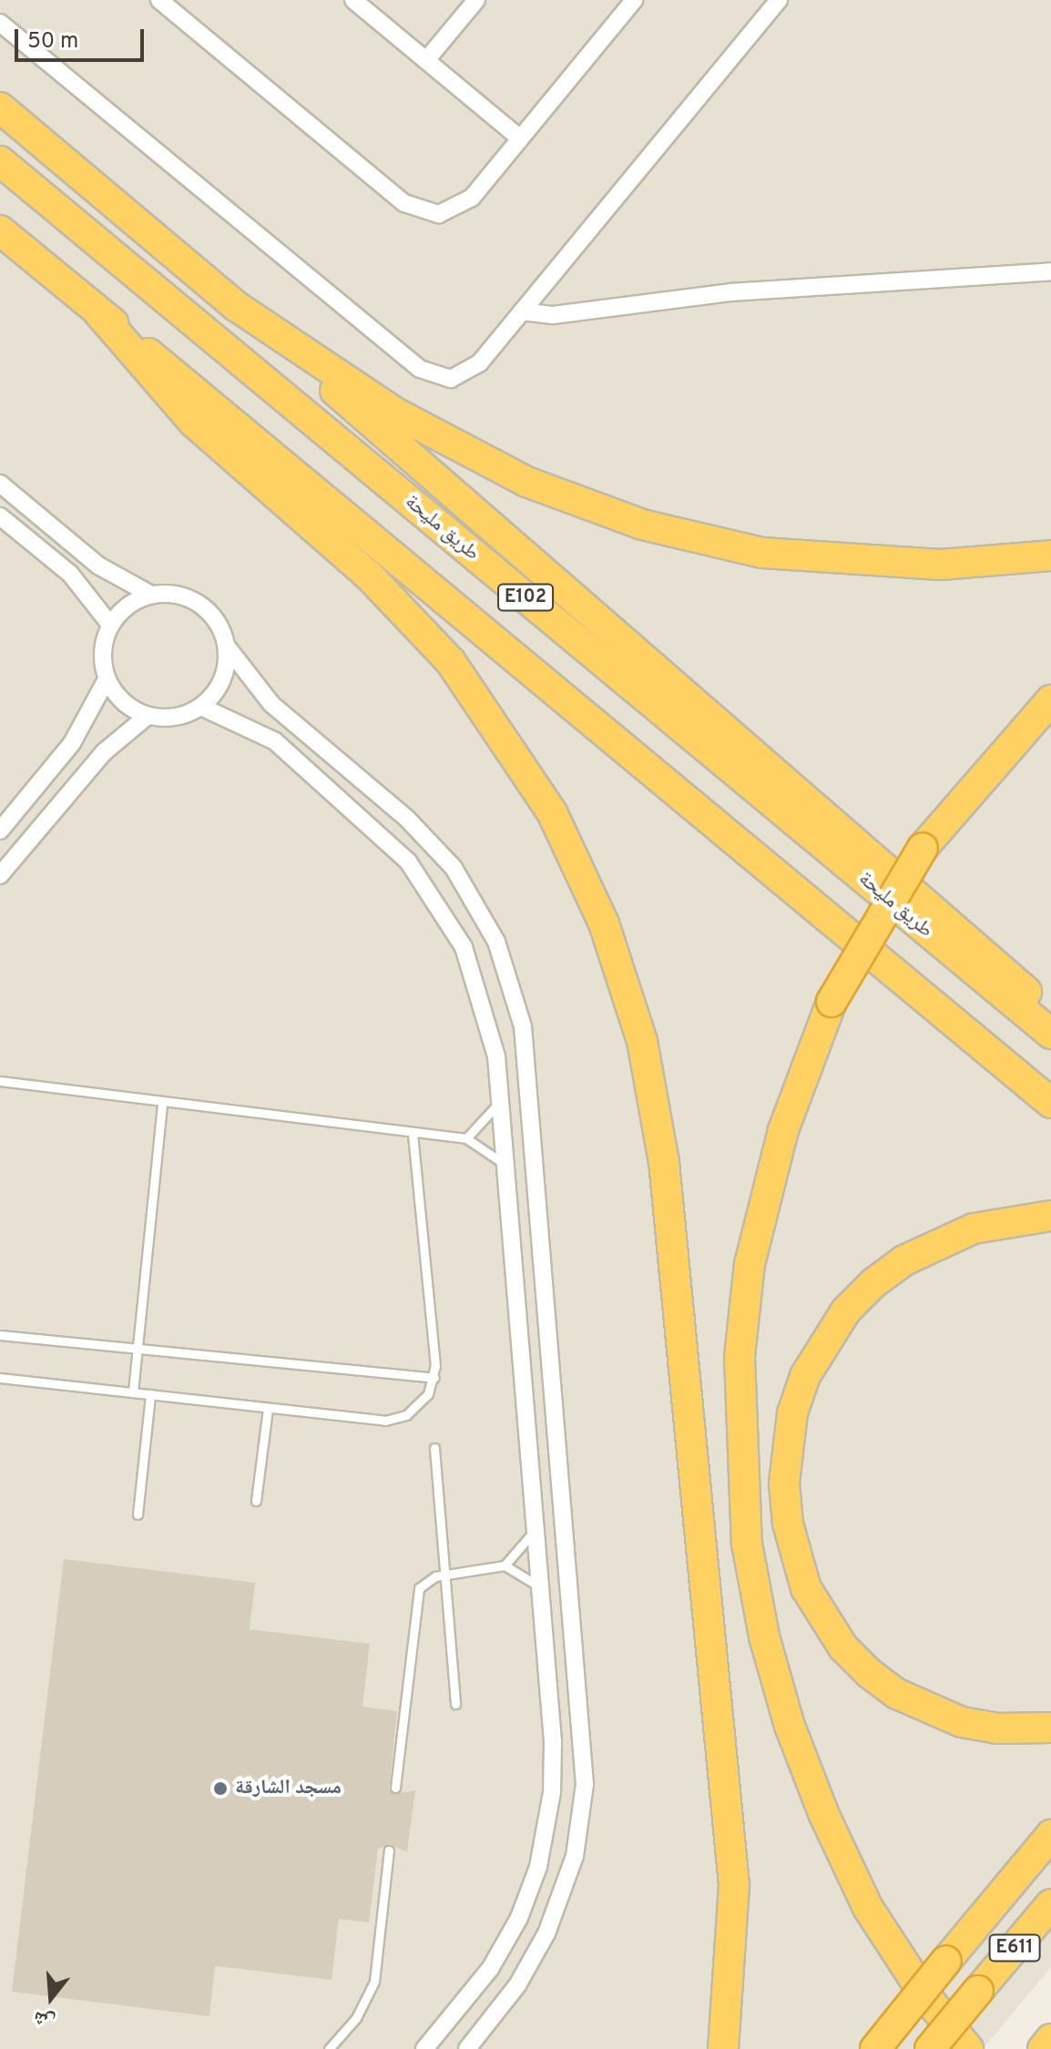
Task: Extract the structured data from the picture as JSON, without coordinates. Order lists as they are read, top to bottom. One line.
{"streets":{"highway":["طريق مليحة","E102","E611"]},"places":["مسجد الشارقة"],"scale_bar":"50 m","north":"bottom"}
